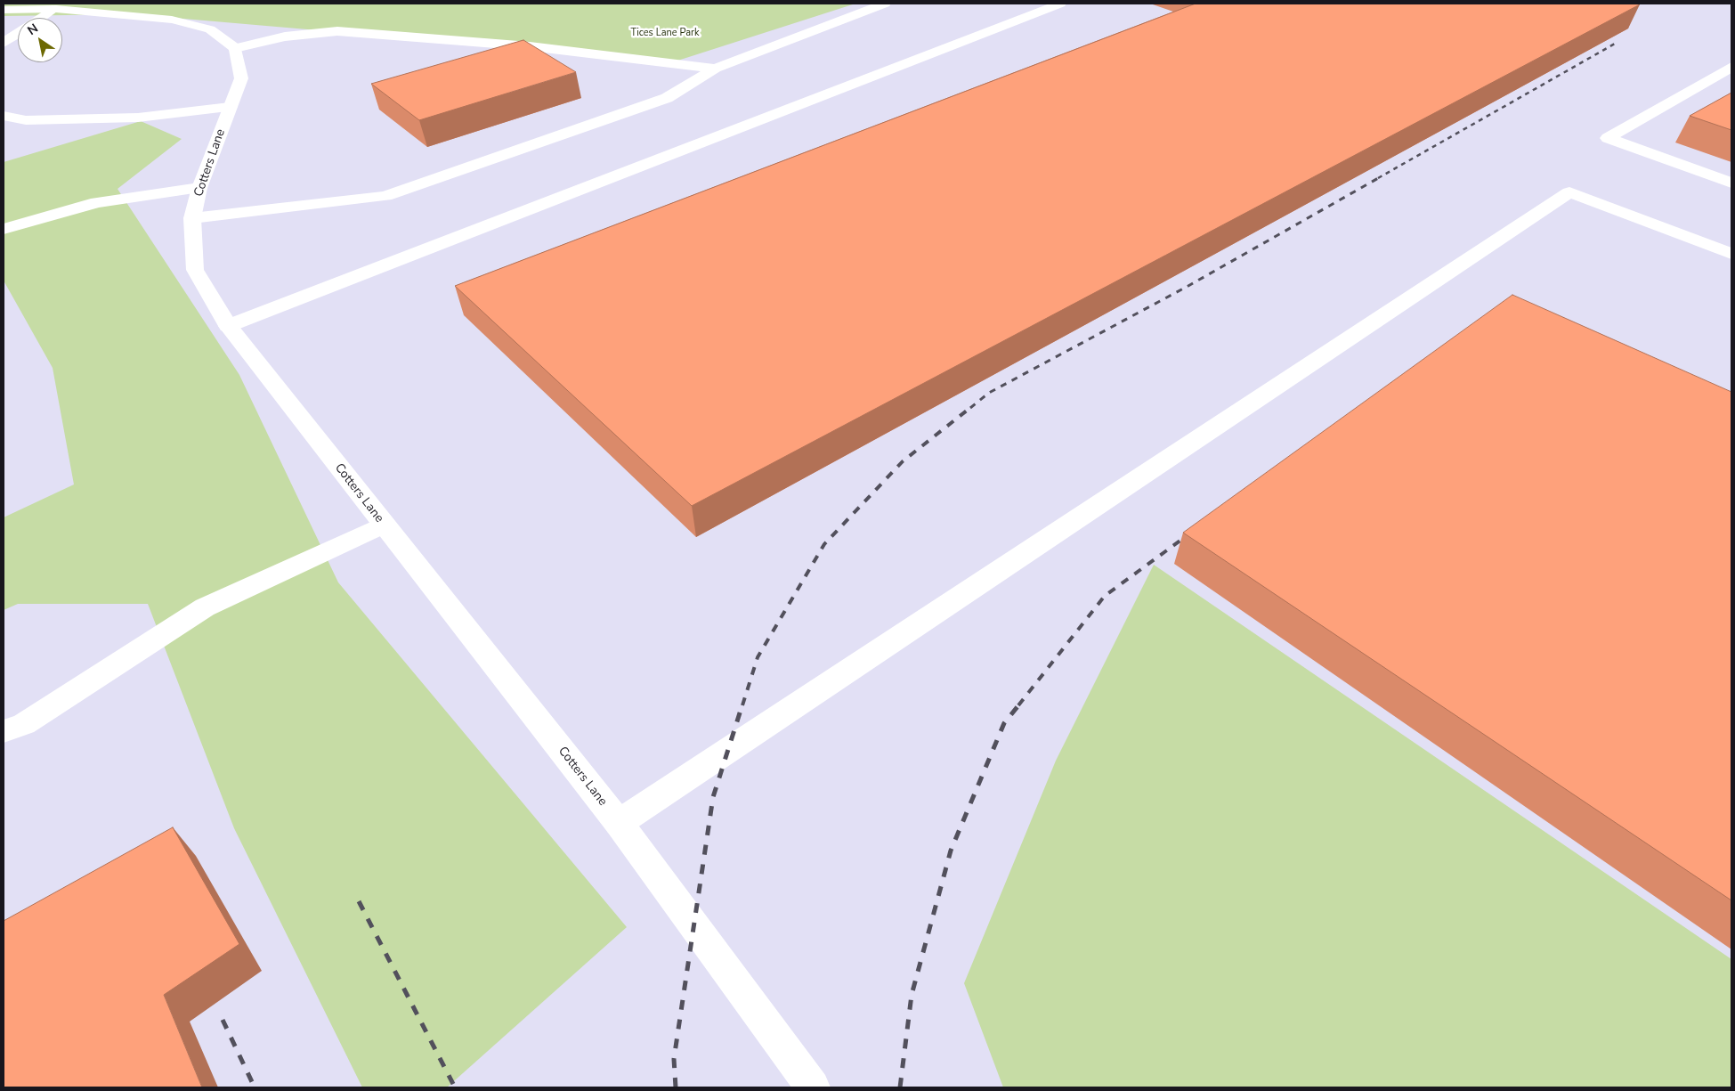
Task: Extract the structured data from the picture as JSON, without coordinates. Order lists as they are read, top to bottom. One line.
{"streets":{"street":["Cotters Lane"]},"parks":["Tices Lane Park"],"north":"top left"}
